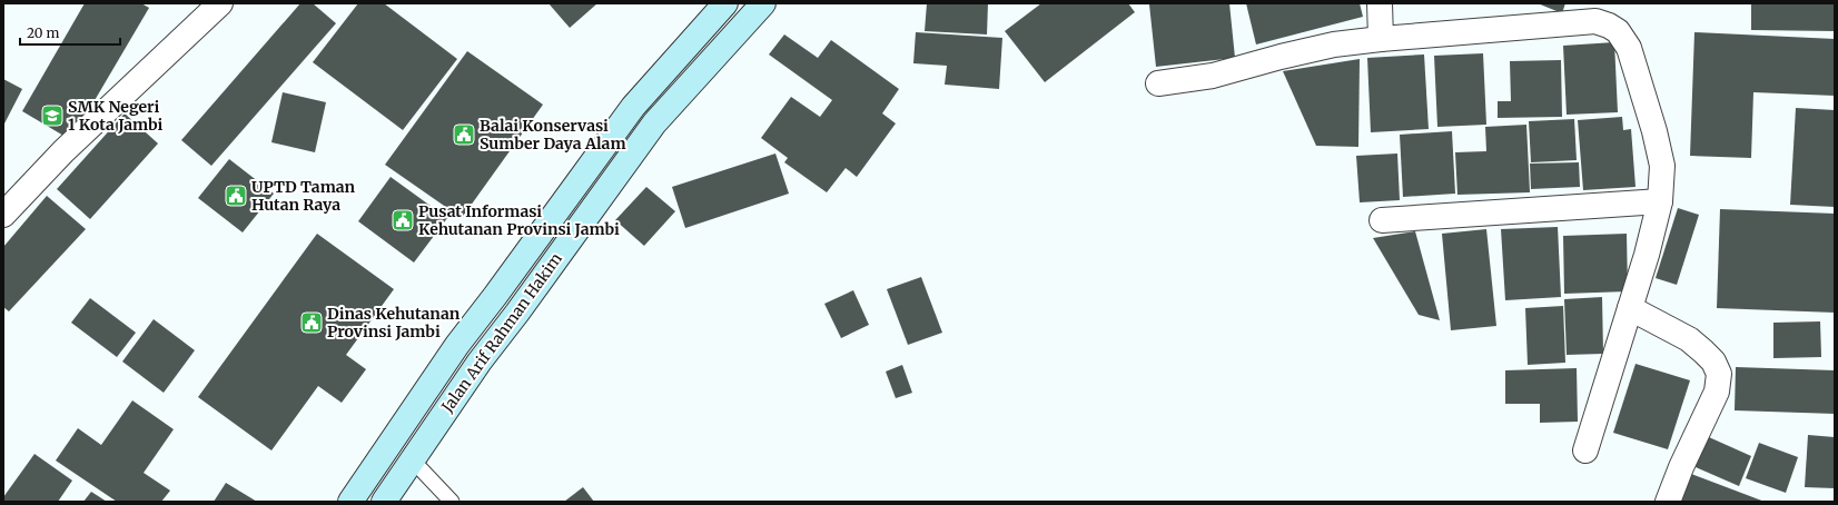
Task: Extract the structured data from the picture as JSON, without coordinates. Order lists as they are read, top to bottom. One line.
{"streets":{"main road":["Jalan Arif Rahman Hakim"]},"places":{"school or university":["SMK Negeri 1 Kota Jambi"],"public building":["Balai Konservasi Sumber Daya Alam","UPTD Taman Hutan Raya","Pusat Informasi Kehutanan Provinsi Jambi","Dinas Kehutanan Provinsi Jambi"]},"scale_bar":"20 m"}
